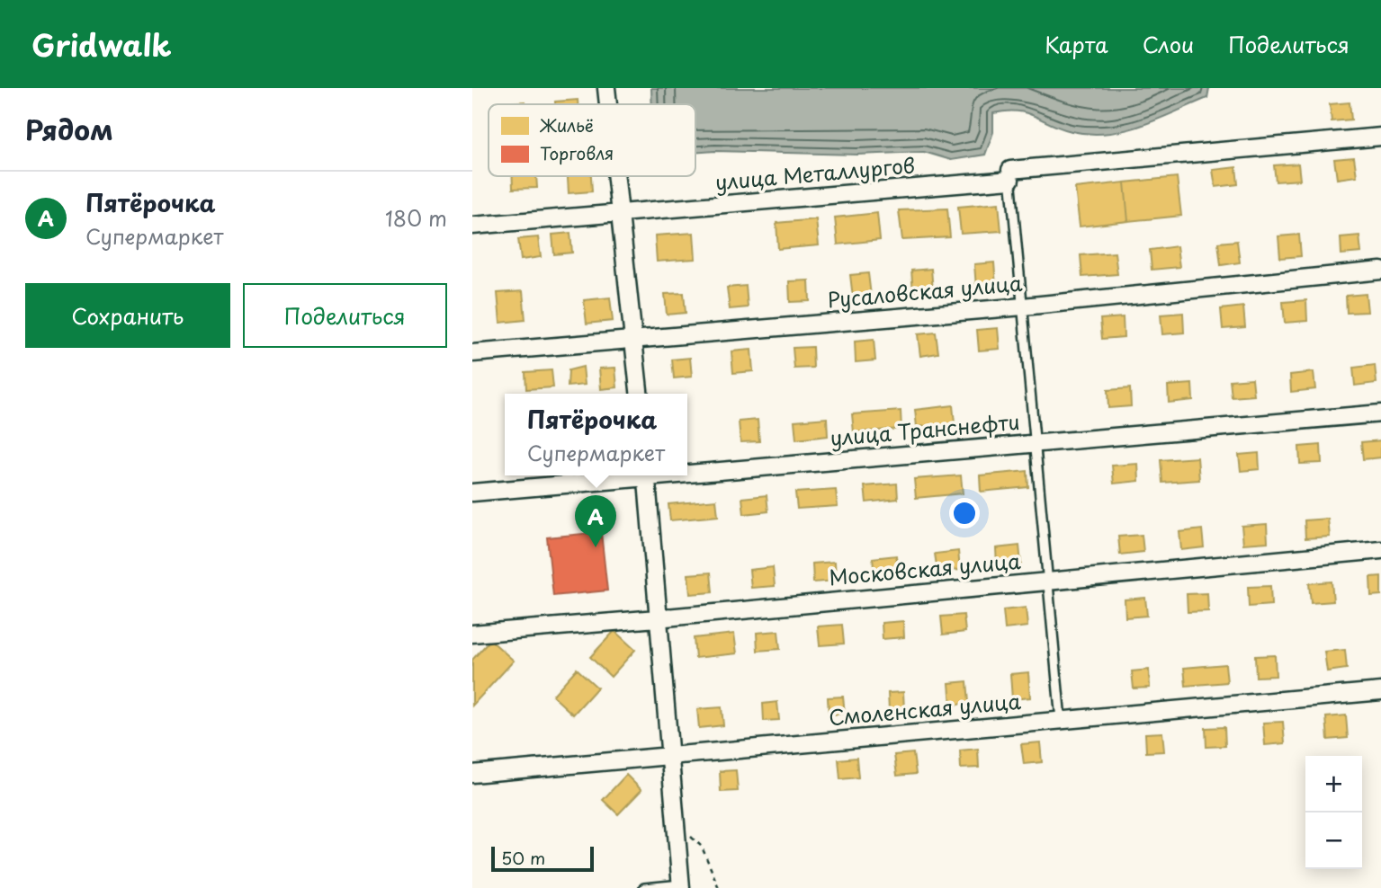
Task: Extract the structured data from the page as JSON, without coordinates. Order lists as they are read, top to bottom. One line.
{"streets":{"street":["улица Металлургов","Русаловская улица","улица Транснефти","Московская улица","Смоленская улица"]},"legend":["Жильё","Торговля"],"scale_bar":"50 m","page":{"header":"Gridwalk","nav":["Карта","Слои","Поделиться"],"heading":"Рядом","list":[{"mark":"A","name":"Пятёрочка","note":"Супермаркет","value":"180 m"}],"buttons":["Сохранить","Поделиться"],"popup":["Пятёрочка","Супермаркет"],"pins":"A","map_buttons":["+","−"],"scale":"50 m"}}
